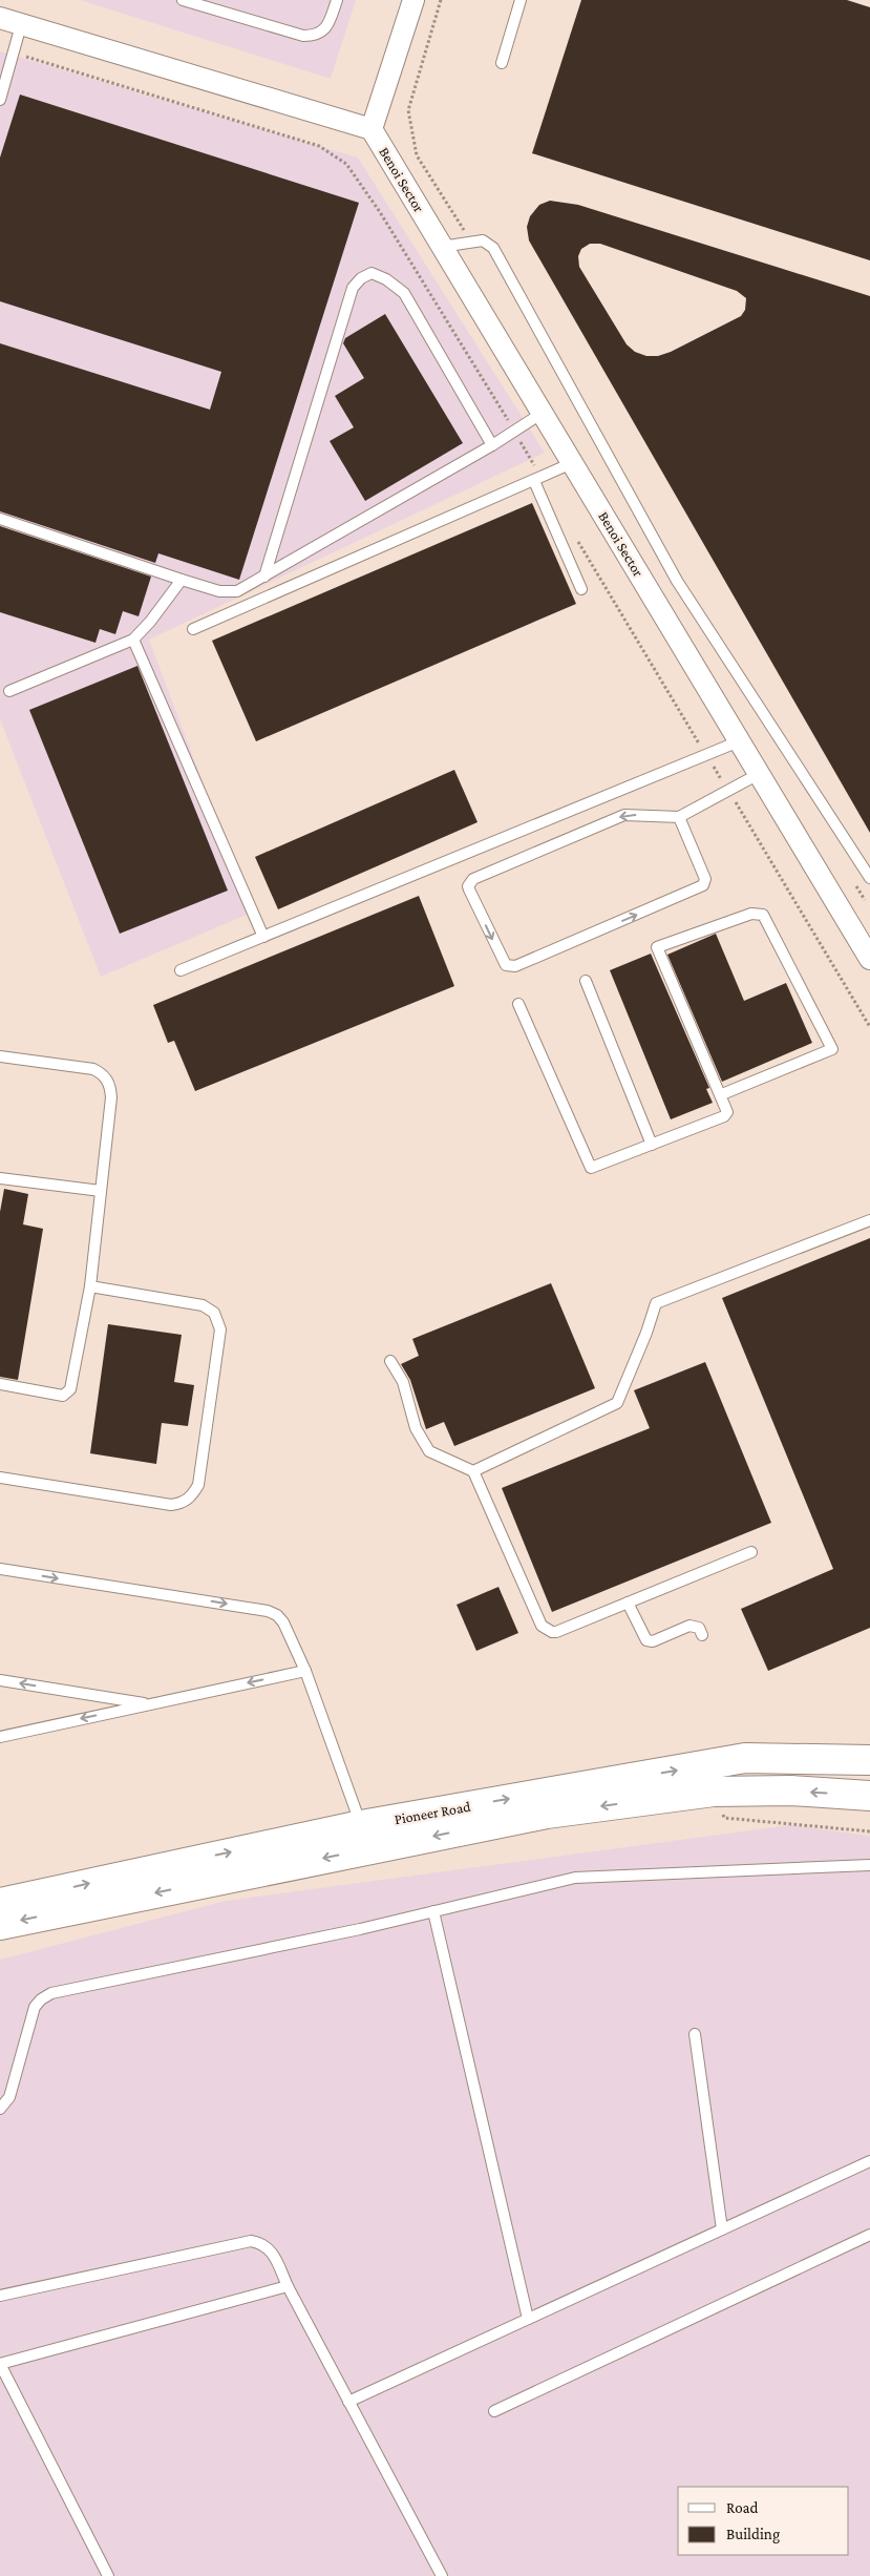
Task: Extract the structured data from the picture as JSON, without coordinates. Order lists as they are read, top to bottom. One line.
{"streets":{"main road":["Pioneer Road"],"street":["Benoi Sector"]},"legend":["Road","Building"]}
